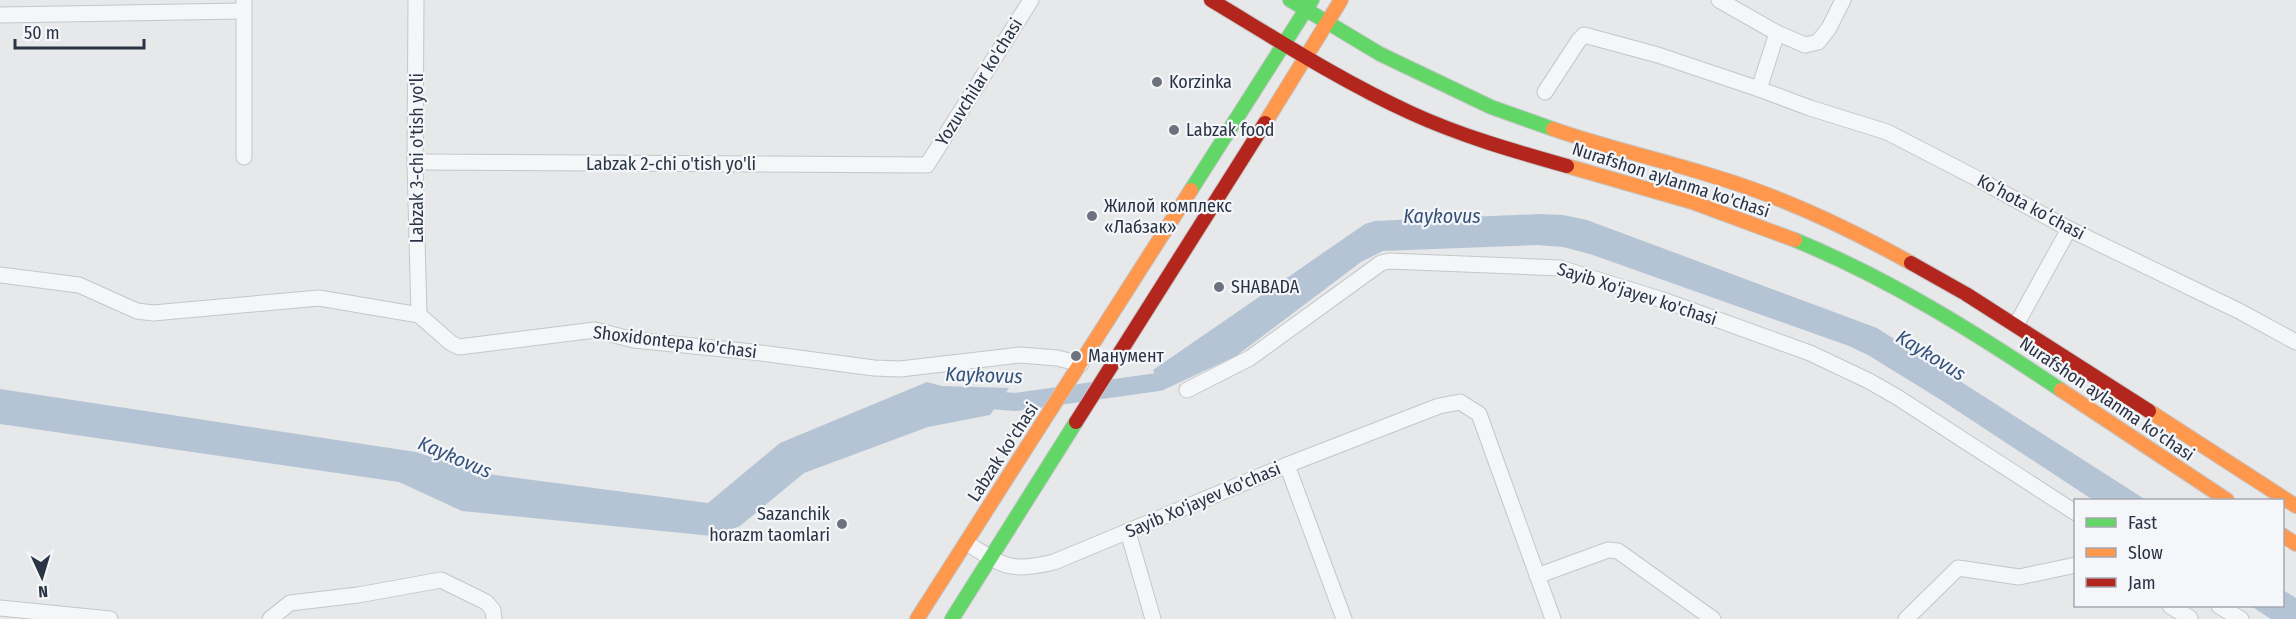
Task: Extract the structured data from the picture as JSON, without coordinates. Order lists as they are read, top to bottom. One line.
{"streets":{"main road":["Nurafshon aylanma ko'chasi","Labzak ko'chasi"],"street":["Yozuvchilar ko'chasi","Labzak 3-chi o'tish yo'li","Labzak 2-chi o'tish yo'li","Koʻhota koʻchasi","Sayib Xo'jayev ko'chasi","Shoxidontepa ko'chasi"]},"crossings":[["Yozuvchilar ko'chasi","Labzak 2-chi o'tish yo'li"],["Labzak 3-chi o'tish yo'li","Labzak 2-chi o'tish yo'li"],["Labzak 3-chi o'tish yo'li","Shoxidontepa ko'chasi"],["Nurafshon aylanma ko'chasi","Labzak ko'chasi"],["Sayib Xo'jayev ko'chasi","Labzak ko'chasi"],["Shoxidontepa ko'chasi","Labzak ko'chasi"]],"water":["Kaykovus"],"places":["Korzinka","Labzak food","Жилой комплекс «Лабзак»","SHABADA","Манумент","Sazanchik horazm taomlari"],"legend":["Fast","Slow","Jam"],"scale_bar":"50 m","north":"bottom"}
